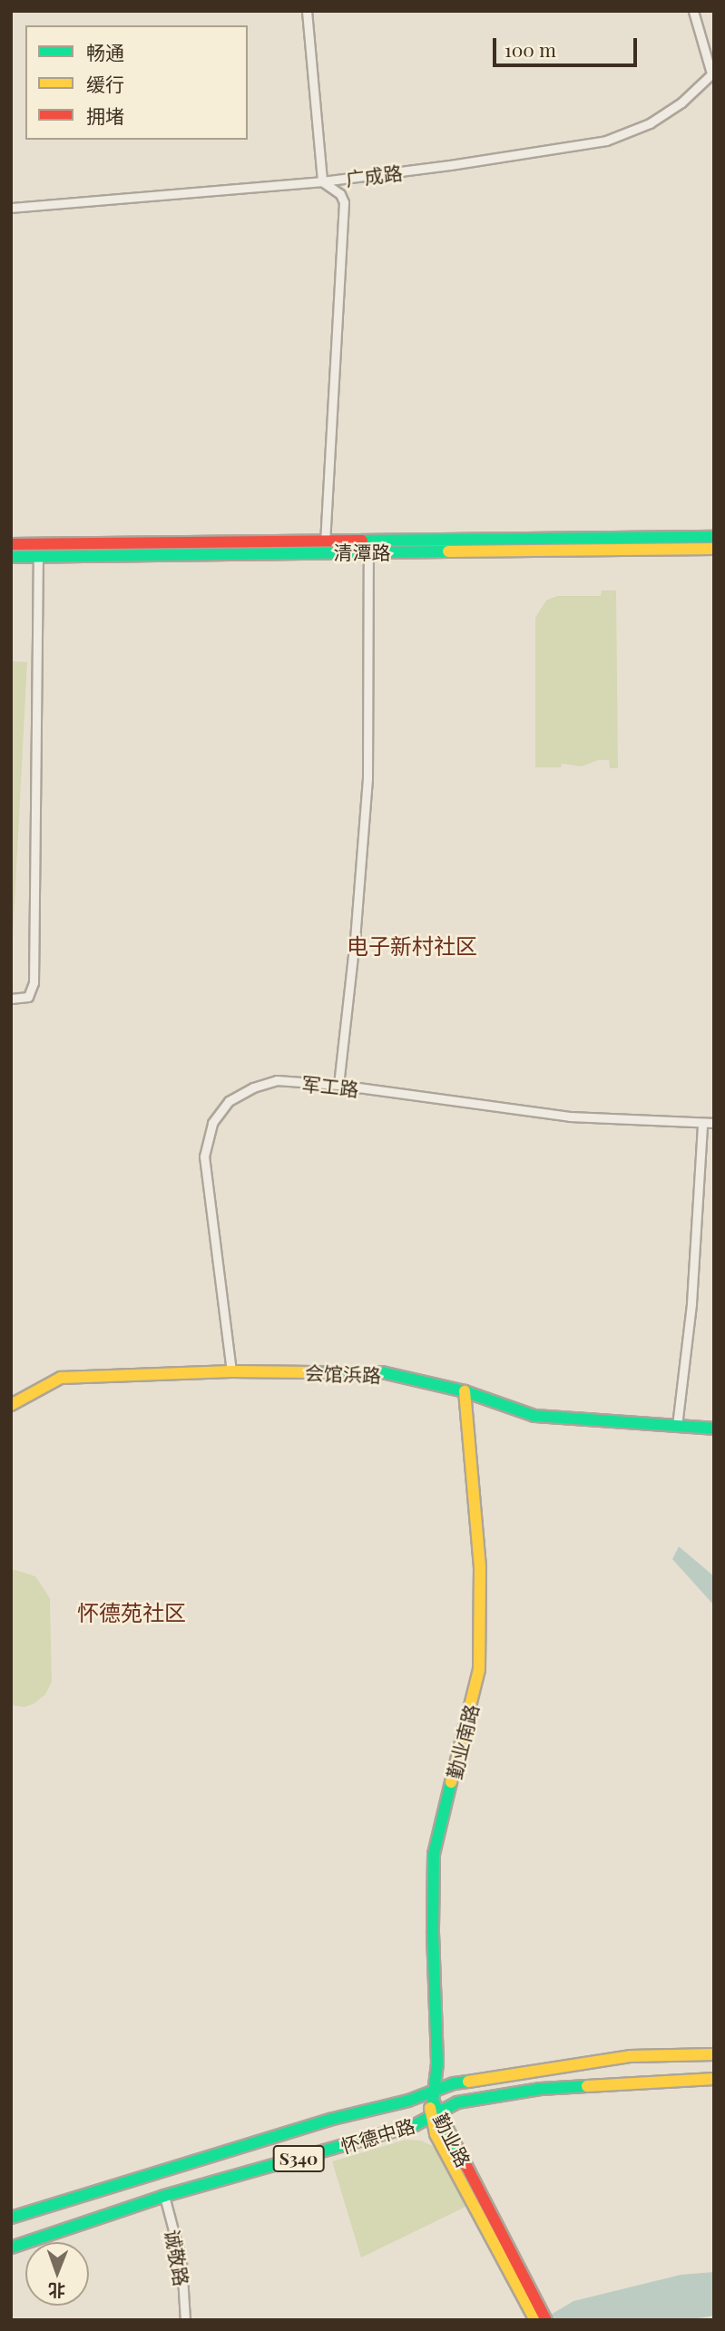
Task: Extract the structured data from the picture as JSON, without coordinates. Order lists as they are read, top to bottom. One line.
{"streets":{"main road":["清潭路","会馆浜路","勤业南路","怀德中路","勤业路","S340"],"street":["广成路","军工路","诚敬路"]},"crossings":[["军工路","会馆浜路"],["会馆浜路","勤业南路"],["勤业南路","怀德中路"],["勤业南路","勤业路"],["怀德中路","勤业路"],["怀德中路","诚敬路"]],"districts":["电子新村社区","怀德苑社区"],"legend":["畅通","缓行","拥堵"],"scale_bar":"100 m","north":"bottom"}
